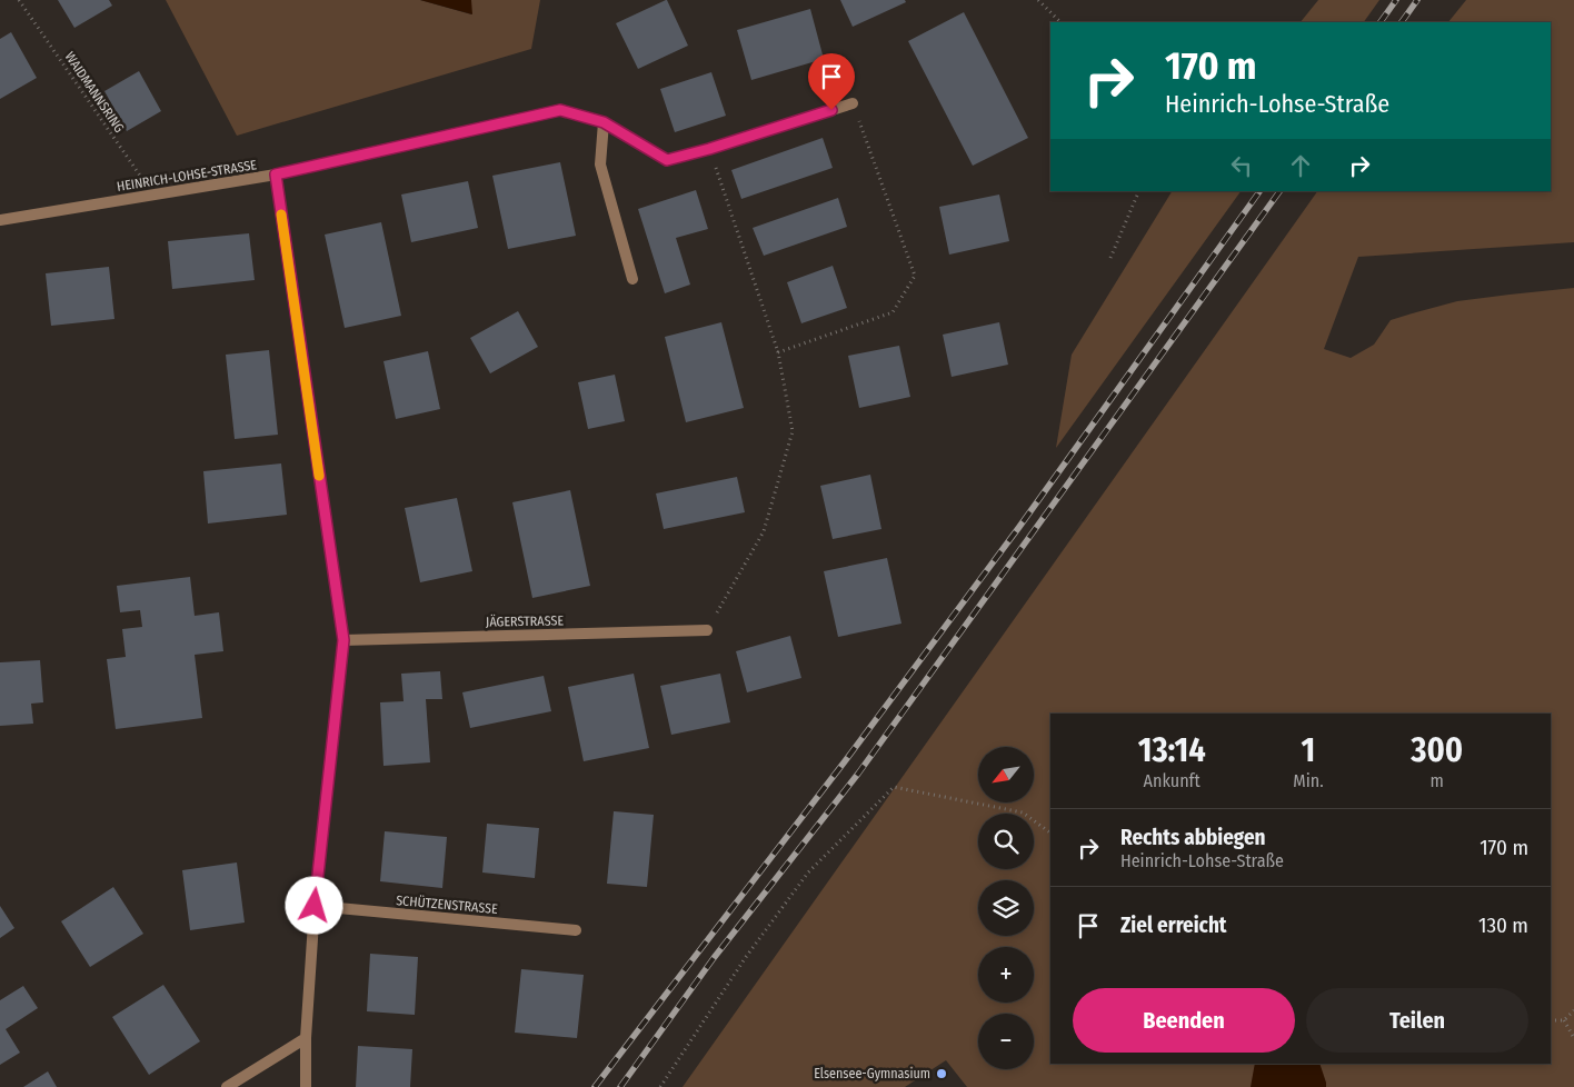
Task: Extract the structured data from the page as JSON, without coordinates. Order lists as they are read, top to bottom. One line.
{"streets":{"street":["HEINRICH-LOHSE-STRASSE","JÄGERSTRASSE","SCHÜTZENSTRASSE"],"path":["WAIDMANNSRING"]},"crossings":[["WAIDMANNSRING","HEINRICH-LOHSE-STRASSE"]],"places":["Elsensee-Gymnasium"],"north":"bottom left","page":{"turn":["170 m","Heinrich-Lohse-Straße"],"eta":["13:14","Ankunft","1","Min.","300","m"],"map_buttons":["+","−"],"list":[{"name":"Rechts abbiegen","note":"Heinrich-Lohse-Straße","value":"170 m"},{"name":"Ziel erreicht","value":"130 m"}],"buttons":["Beenden","Teilen"]}}
